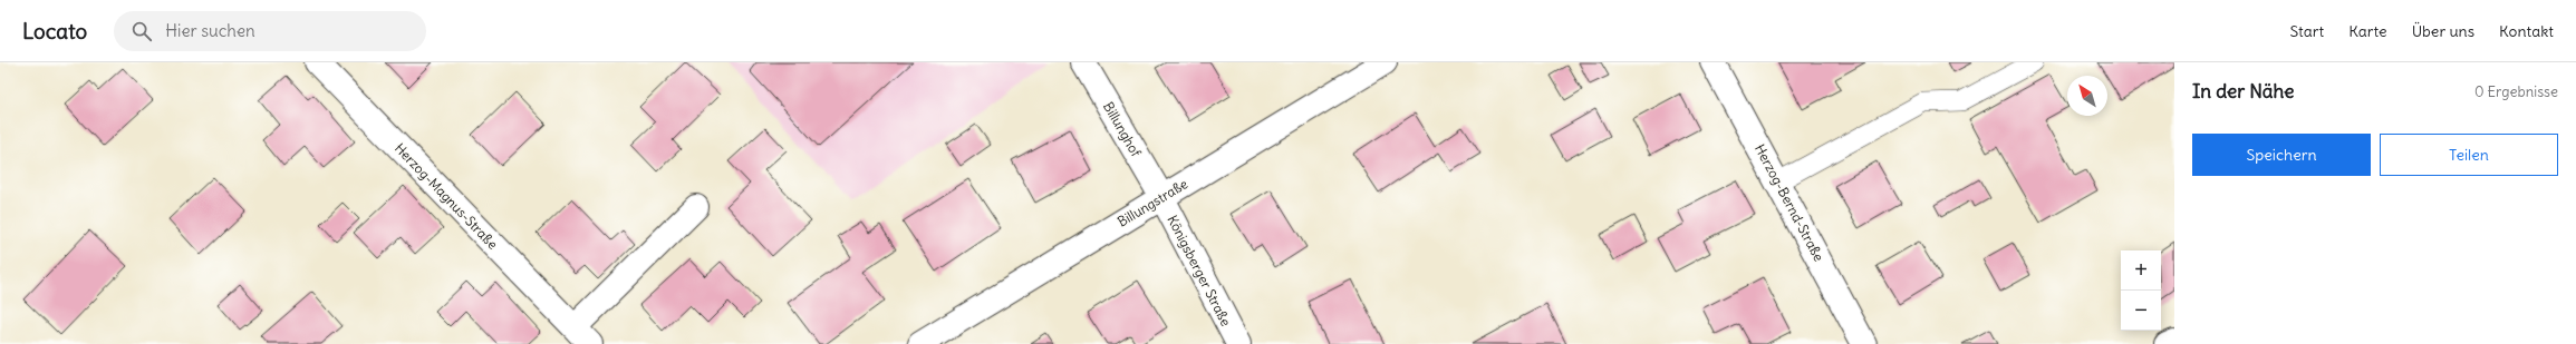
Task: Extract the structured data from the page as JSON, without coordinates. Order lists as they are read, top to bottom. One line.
{"streets":{"street":["Billunghof","Herzog-Magnus-Straße","Billungstraße","Herzog-Bernd-Straße","Königsberger Straße"]},"crossings":[["Billunghof","Billungstraße"],["Billunghof","Königsberger Straße"],["Billungstraße","Königsberger Straße"]],"north":"top left","page":{"header":"Locato","search":"Hier suchen","nav":["Start","Karte","Über uns","Kontakt"],"heading":["In der Nähe","0 Ergebnisse"],"buttons":["Speichern","Teilen"],"map_buttons":["+","−"]}}
